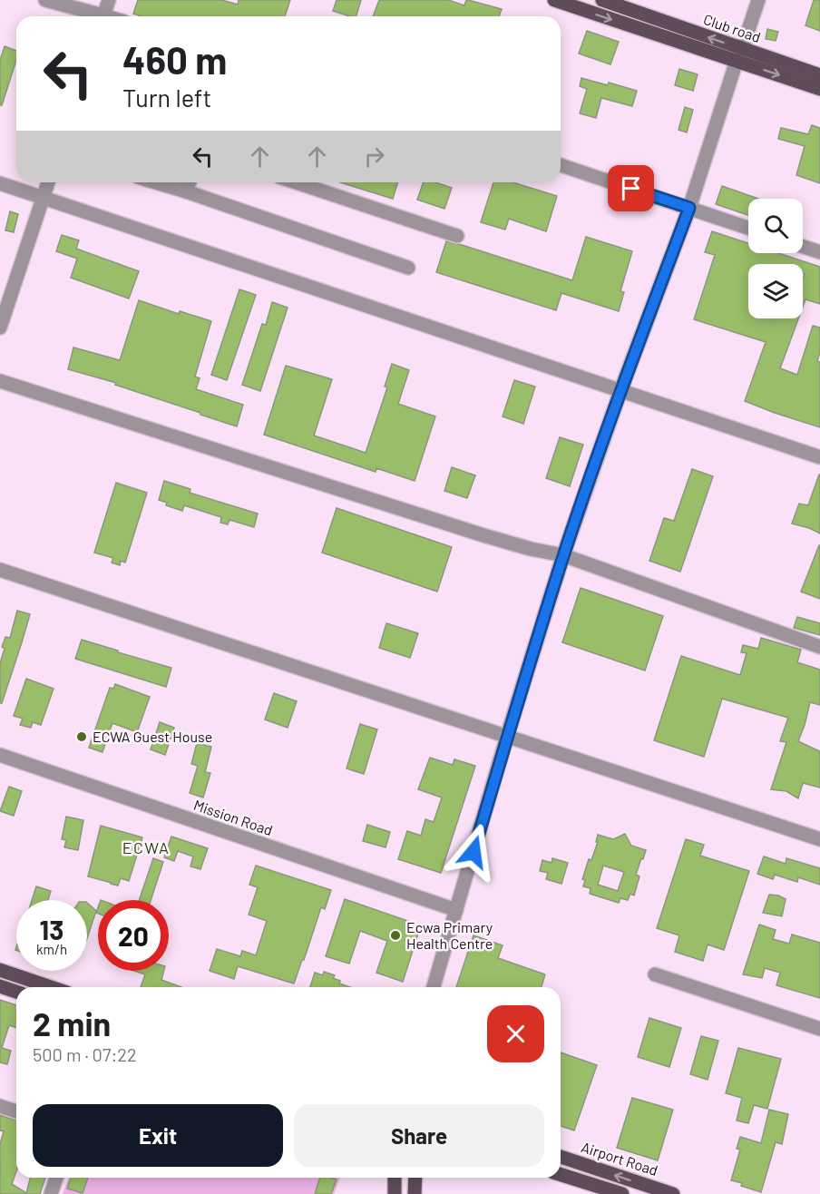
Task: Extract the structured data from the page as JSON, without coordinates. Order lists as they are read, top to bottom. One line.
{"streets":{"main road":["Club road","Airport Road"],"street":["Mission Road"]},"districts":["ECWA"],"places":["ECWA Guest House","Ecwa Primary Health Centre"],"page":{"turn":["460 m","Turn left"],"speed":"13 km/h","limit":"20","heading":["2 min","500 m · 07:22"],"buttons":["Exit","Share"]}}
